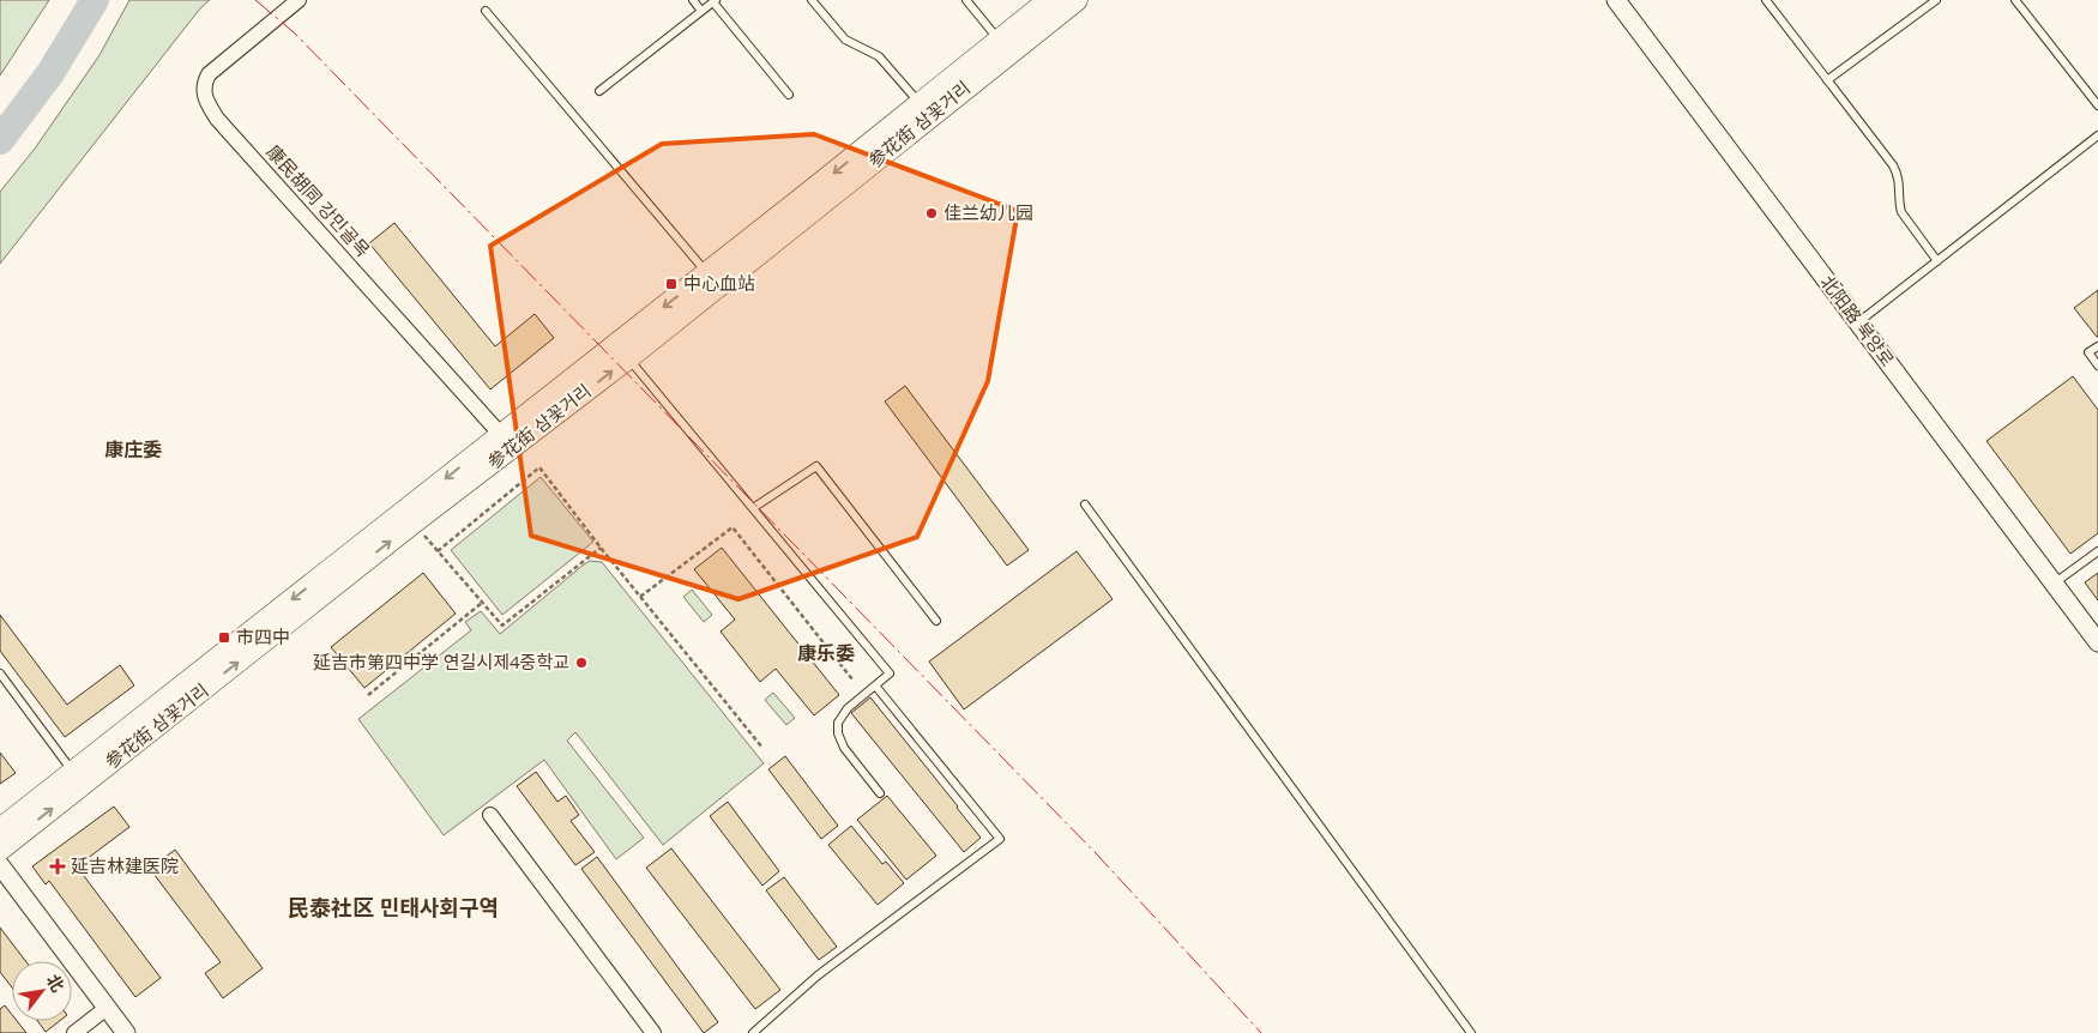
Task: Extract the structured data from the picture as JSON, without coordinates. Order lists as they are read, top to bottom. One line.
{"streets":{"main road":["参花街 삼꽃거리"],"street":["康民胡同 강민골목","北阳路 북양로"]},"crossings":[["参花街 삼꽃거리","康民胡同 강민골목"]],"districts":["康庄委","康乐委","民泰社区 민태사회구역"],"places":{"other":["佳兰幼儿园","延吉市第四中学 연길시제4중학교"],"transit":["中心血站","市四中"],"health":["延吉林建医院"]},"north":"top right"}
